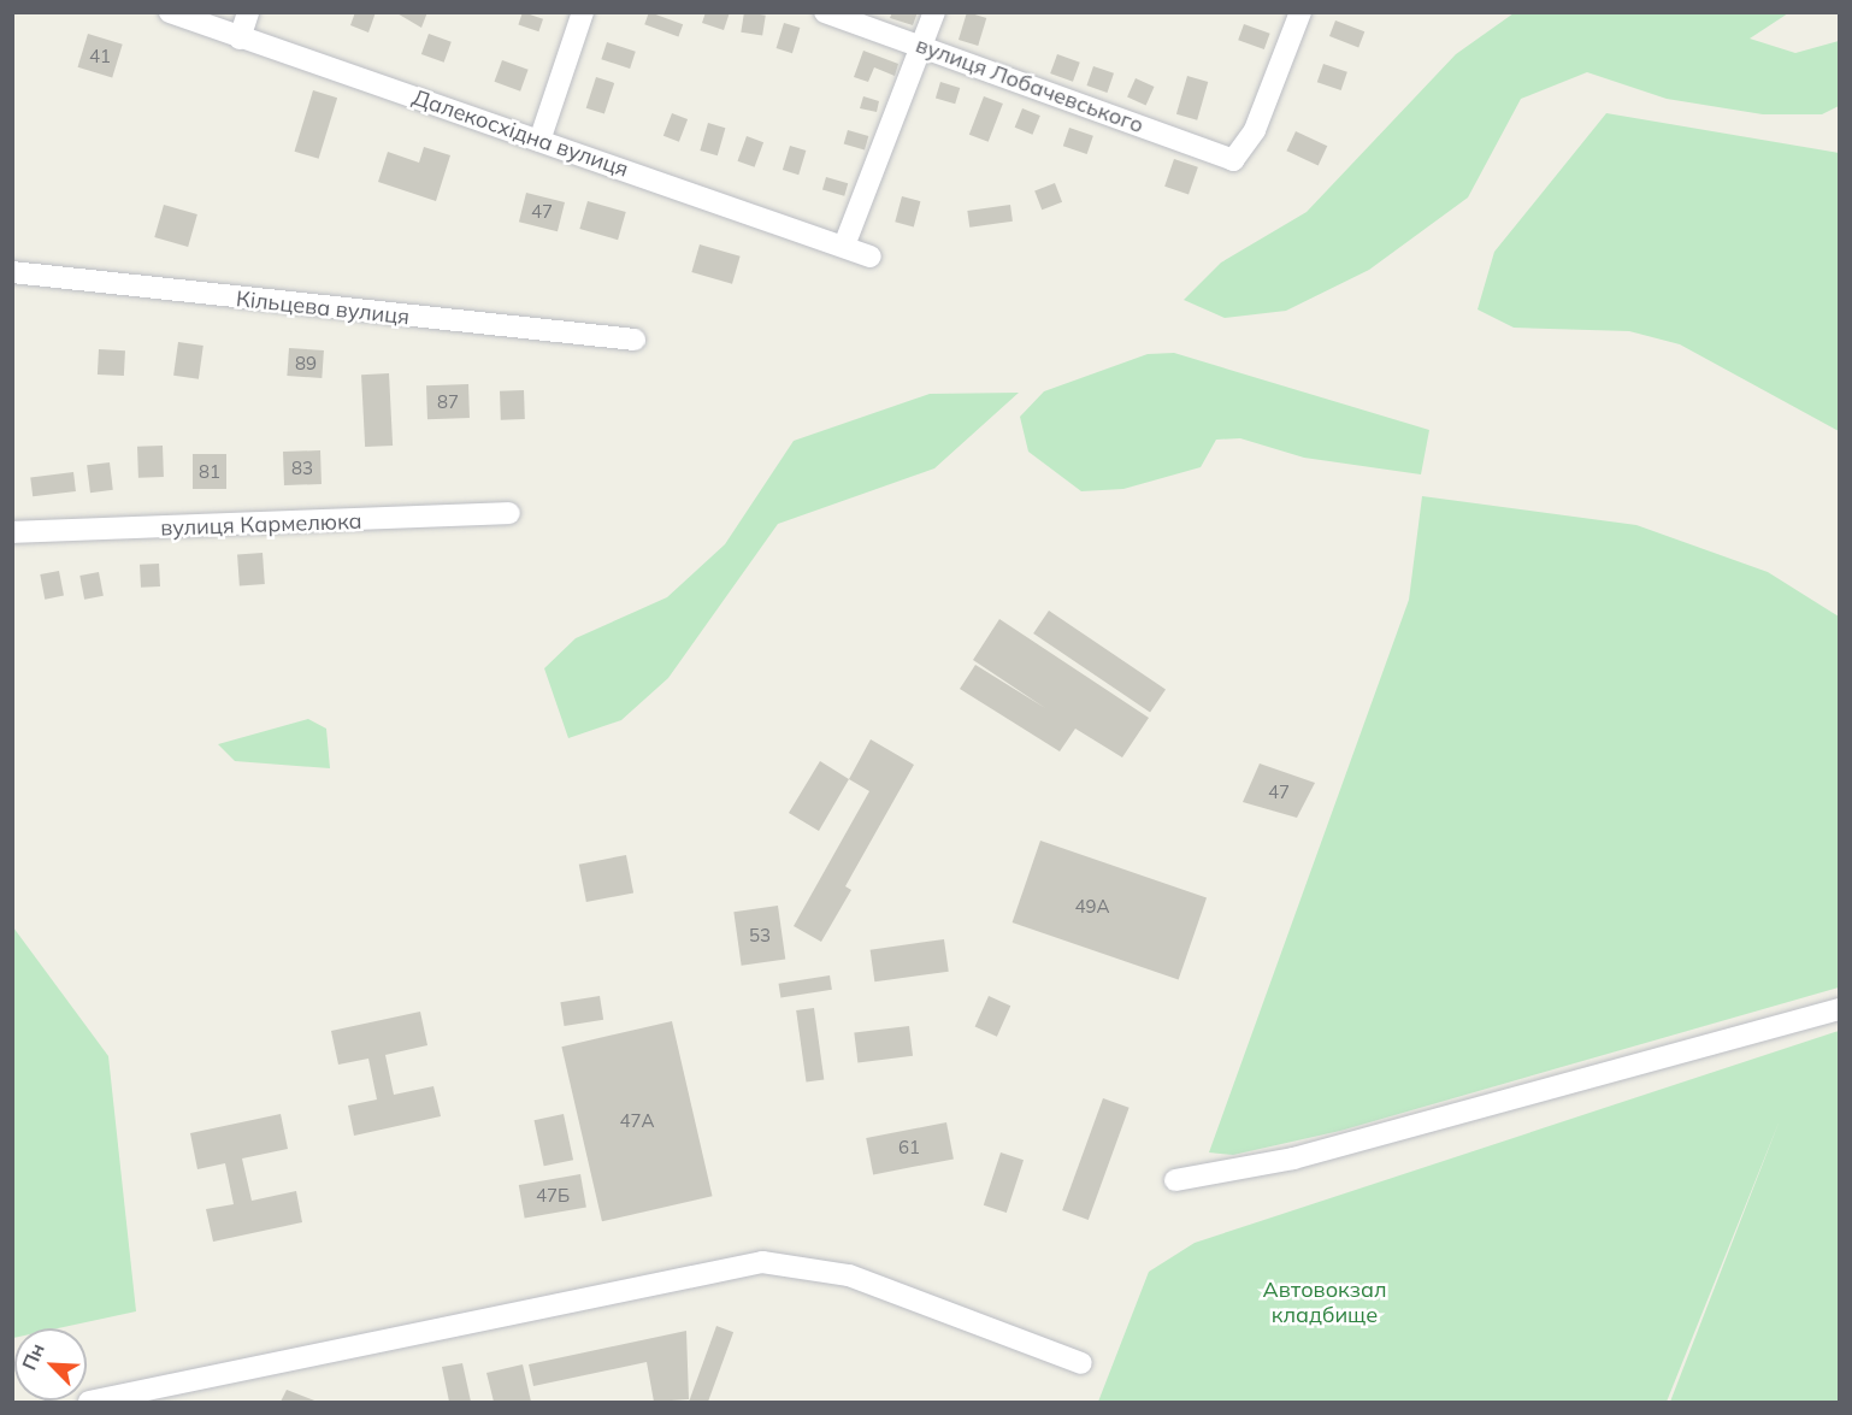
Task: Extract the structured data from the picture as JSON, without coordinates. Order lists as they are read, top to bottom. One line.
{"streets":{"street":["вулиця Лобачевського","Далекосхідна вулиця","Кільцева вулиця","вулиця Кармелюка"]},"parks":["Автовокзал кладбище"],"house_numbers":["41","47","89","87","83","81","47","49А","53","47А","61","47Б"],"north":"top left"}
